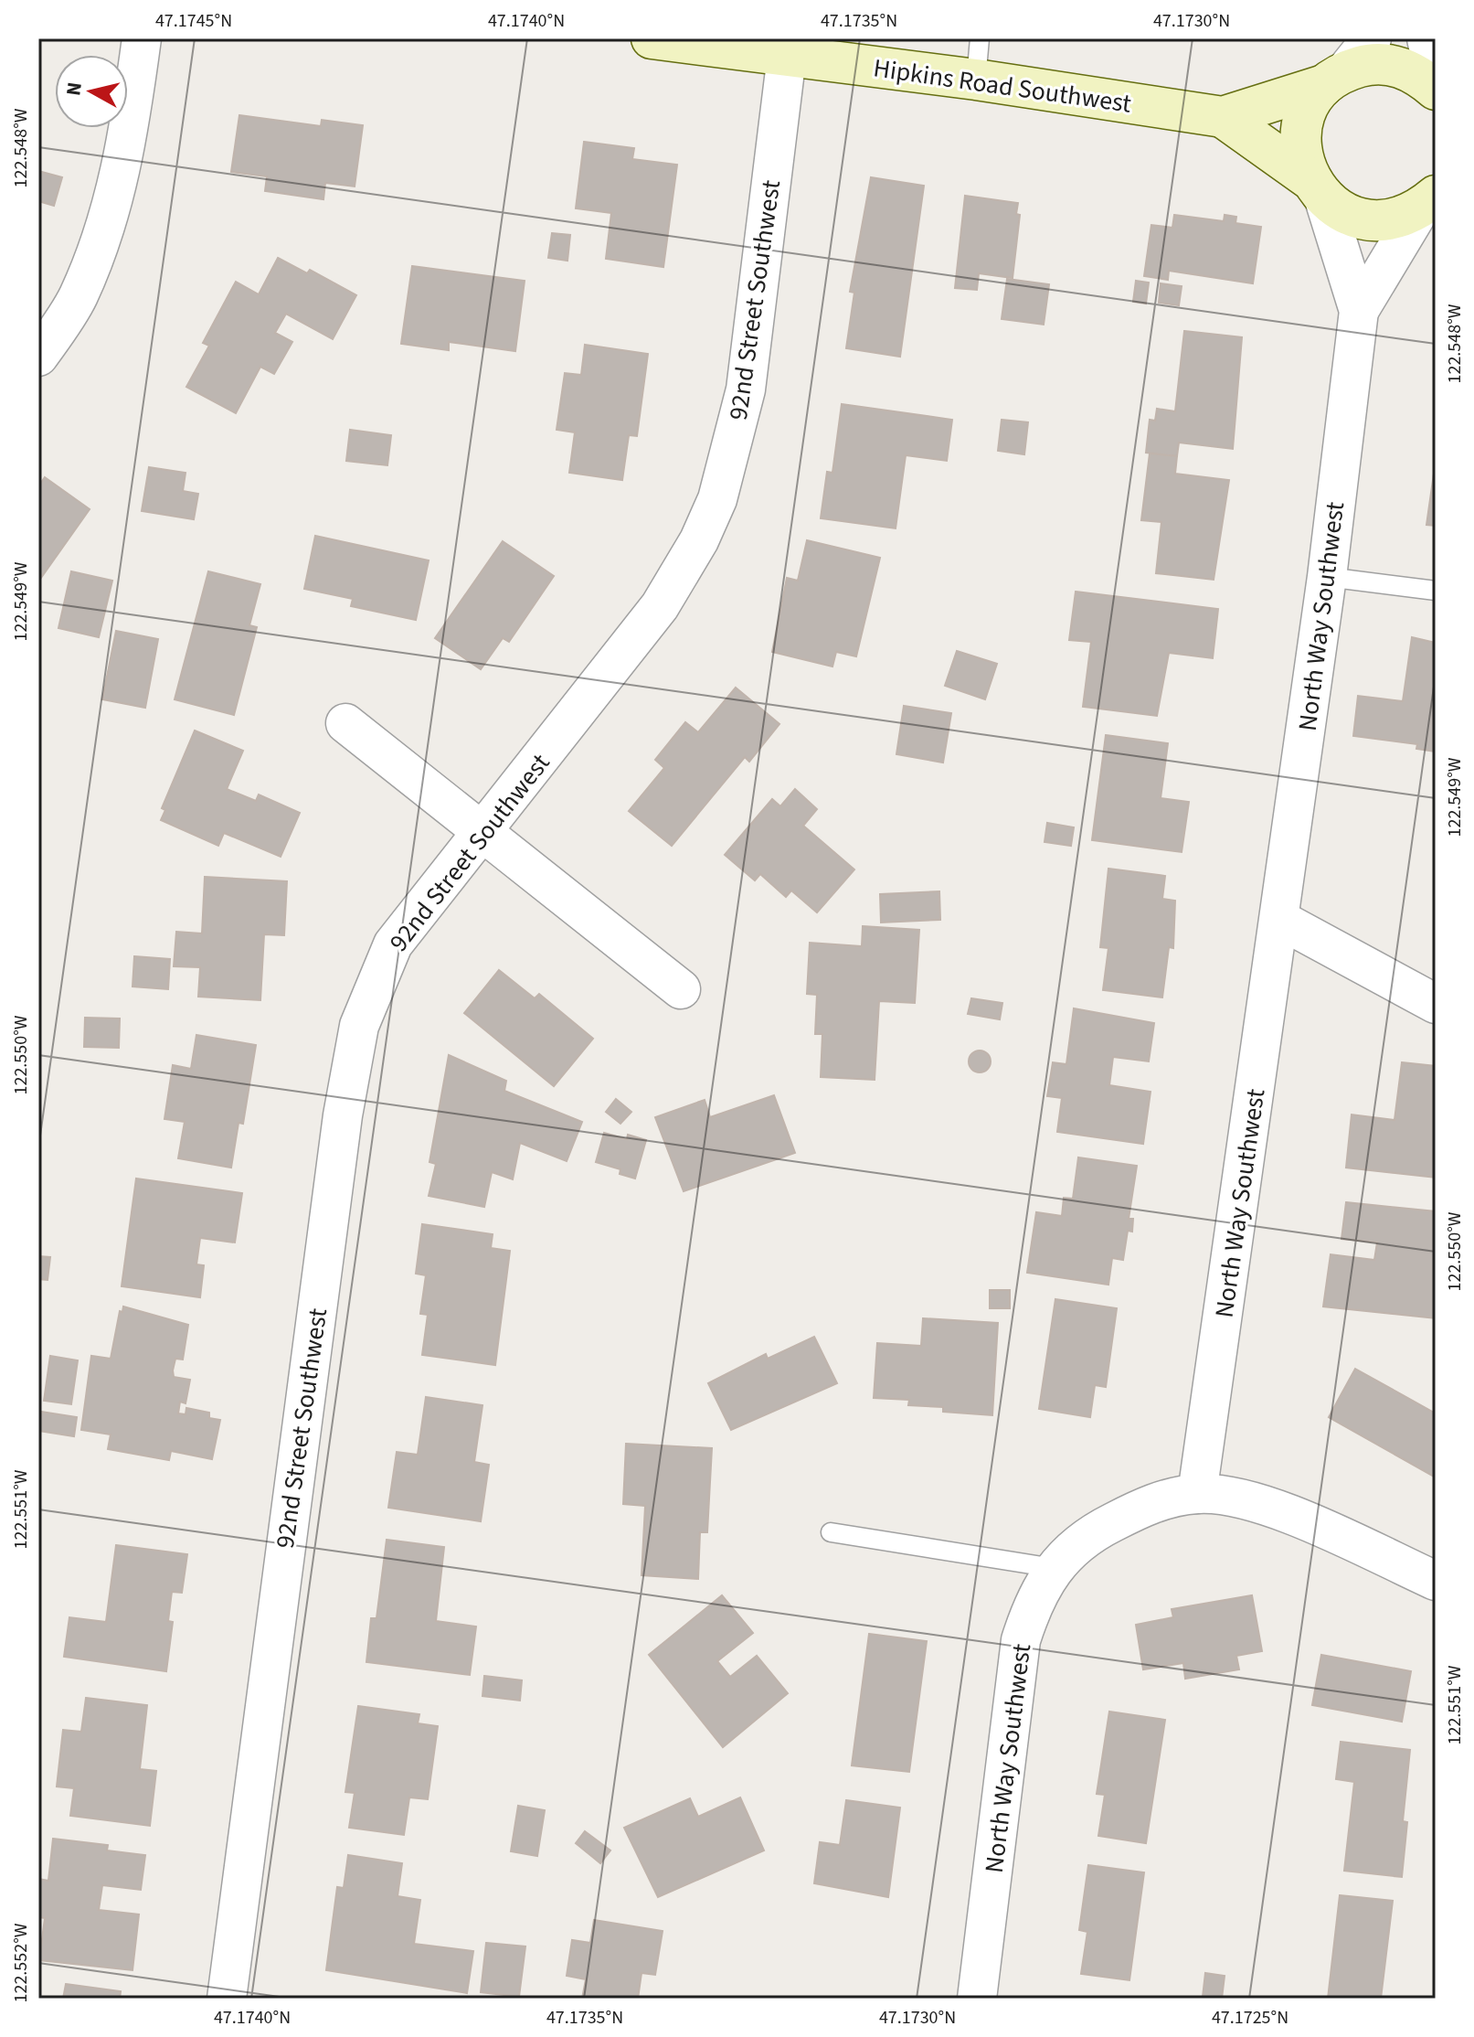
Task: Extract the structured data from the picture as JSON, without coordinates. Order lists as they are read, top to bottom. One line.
{"streets":{"street":["Hipkins Road Southwest","92nd Street Southwest","North Way Southwest"]},"crossings":[["Hipkins Road Southwest","92nd Street Southwest"],["Hipkins Road Southwest","North Way Southwest"]],"north":"left","coordinates":["47.1745°N","47.1740°N","47.1735°N","47.1730°N","122.548°W","122.549°W","122.550°W","122.551°W","122.552°W","47.1725°N"]}
